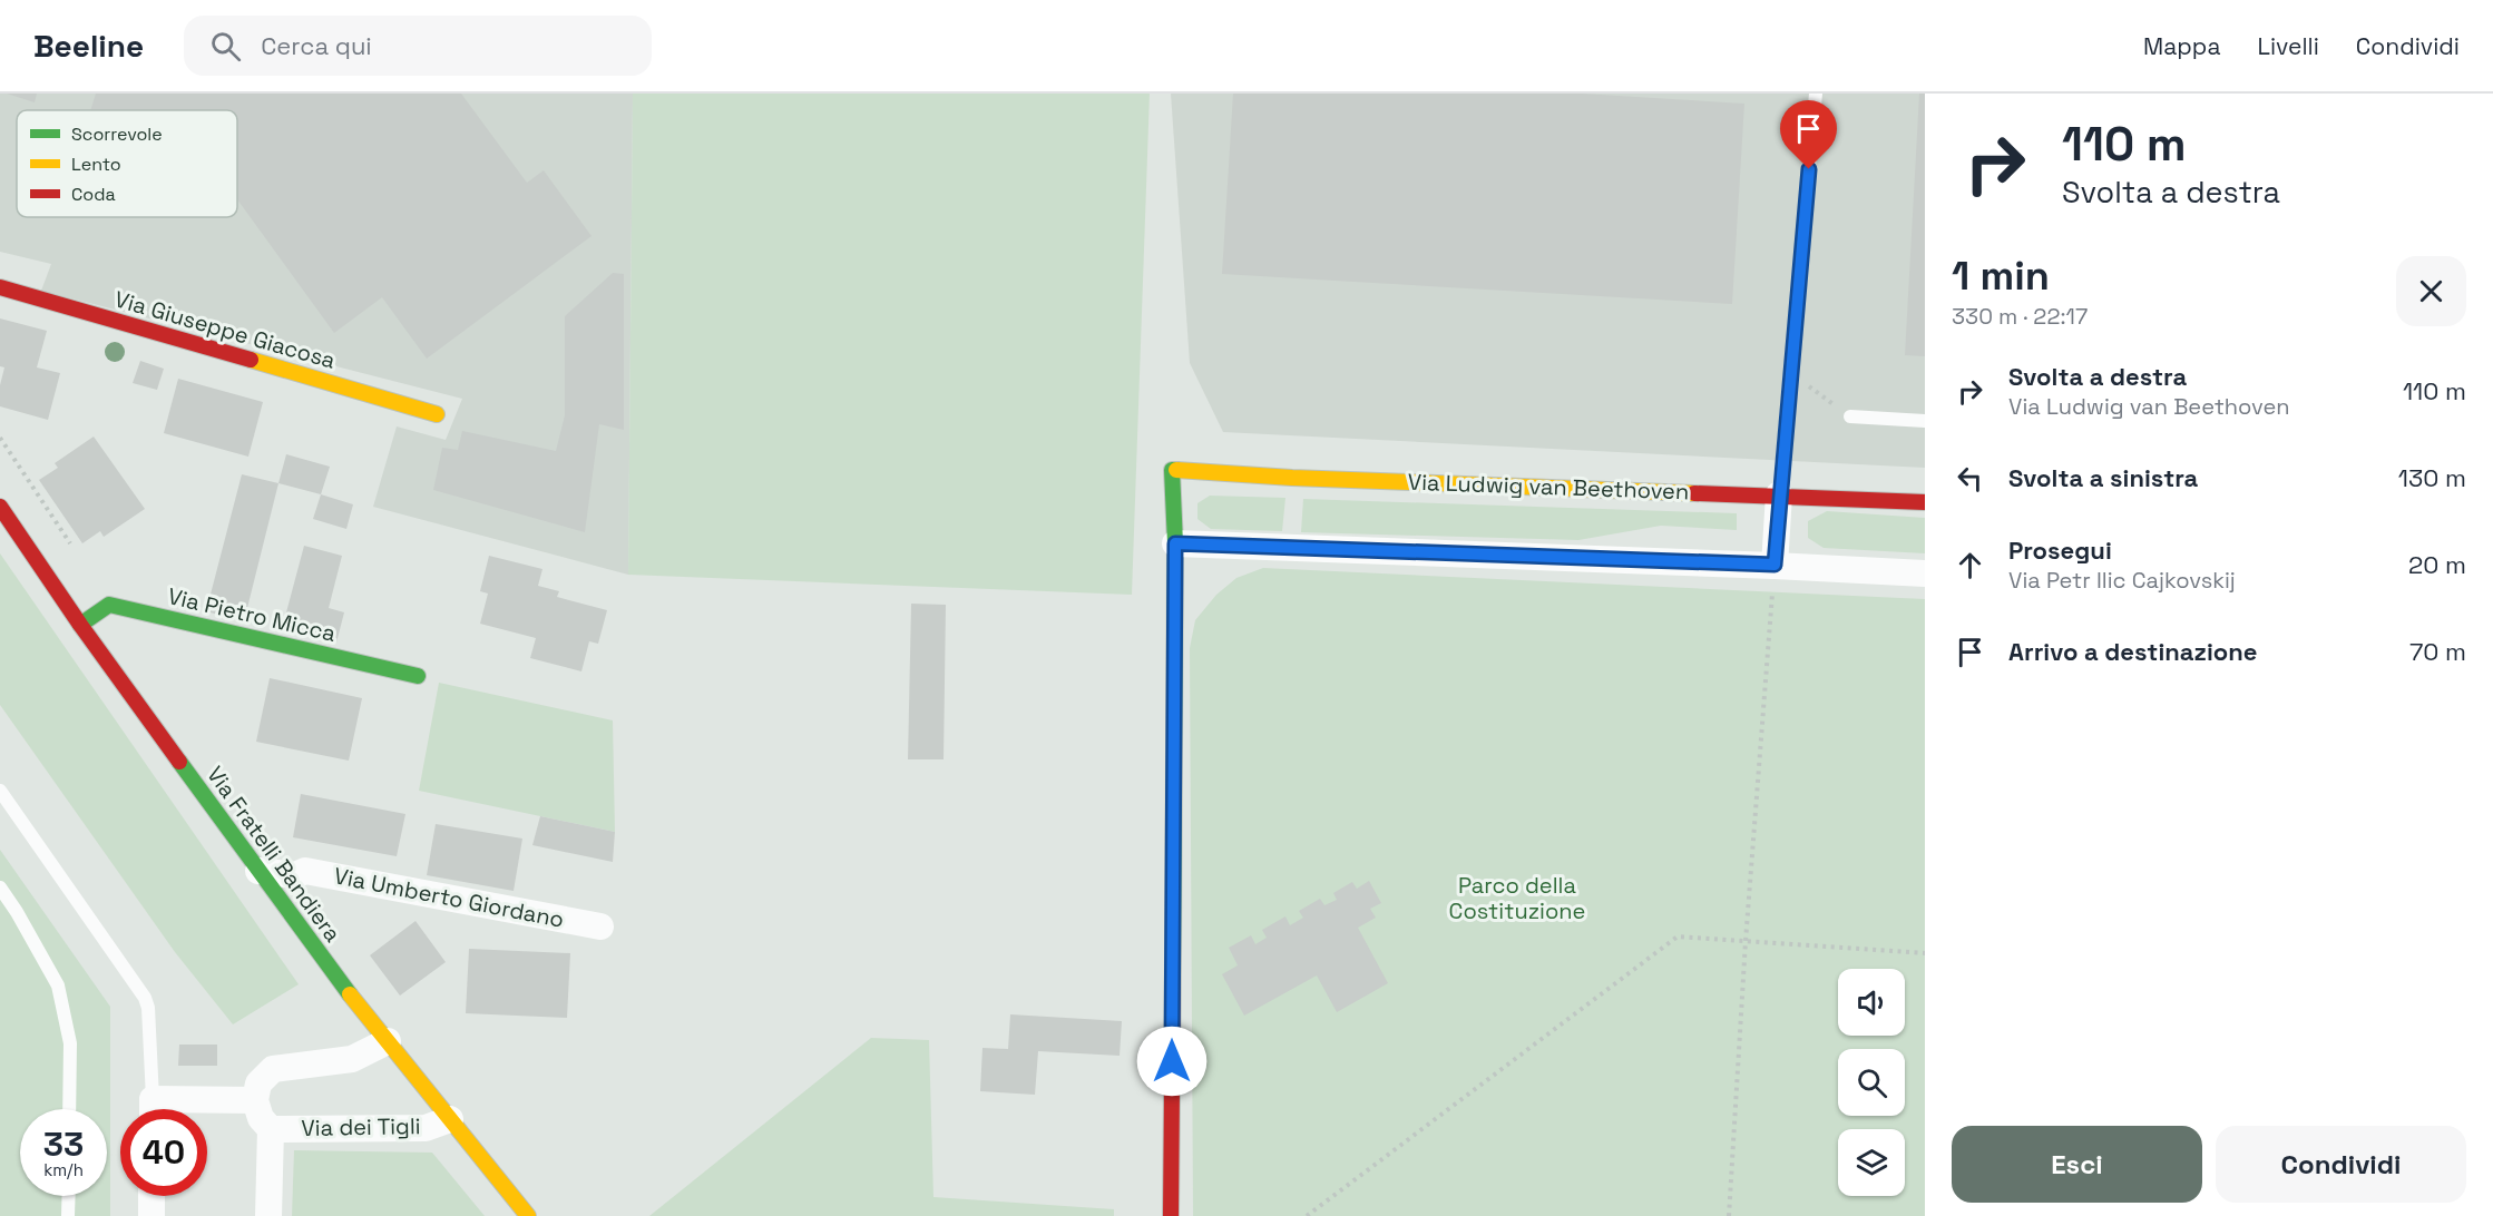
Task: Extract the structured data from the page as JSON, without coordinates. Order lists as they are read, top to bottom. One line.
{"streets":{"street":["Via Giuseppe Giacosa","Via Ludwig van Beethoven","Via Pietro Micca","Via Fratelli Bandiera","Via Umberto Giordano","Via dei Tigli"]},"crossings":[["Via Pietro Micca","Via Fratelli Bandiera"],["Via Fratelli Bandiera","Via Umberto Giordano"],["Via Fratelli Bandiera","Via dei Tigli"]],"parks":["Parco della Costituzione"],"legend":["Scorrevole","Lento","Coda"],"page":{"header":"Beeline","search":"Cerca qui","nav":["Mappa","Livelli","Condividi"],"turn":["110 m","Svolta a destra"],"heading":["1 min","330 m · 22:17"],"list":[{"name":"Svolta a destra","note":"Via Ludwig van Beethoven","value":"110 m"},{"name":"Svolta a sinistra","value":"130 m"},{"name":"Prosegui","note":"Via Petr Ilic Cajkovskij","value":"20 m"},{"name":"Arrivo a destinazione","value":"70 m"}],"speed":"33 km/h","limit":"40","buttons":["Esci","Condividi"]}}
